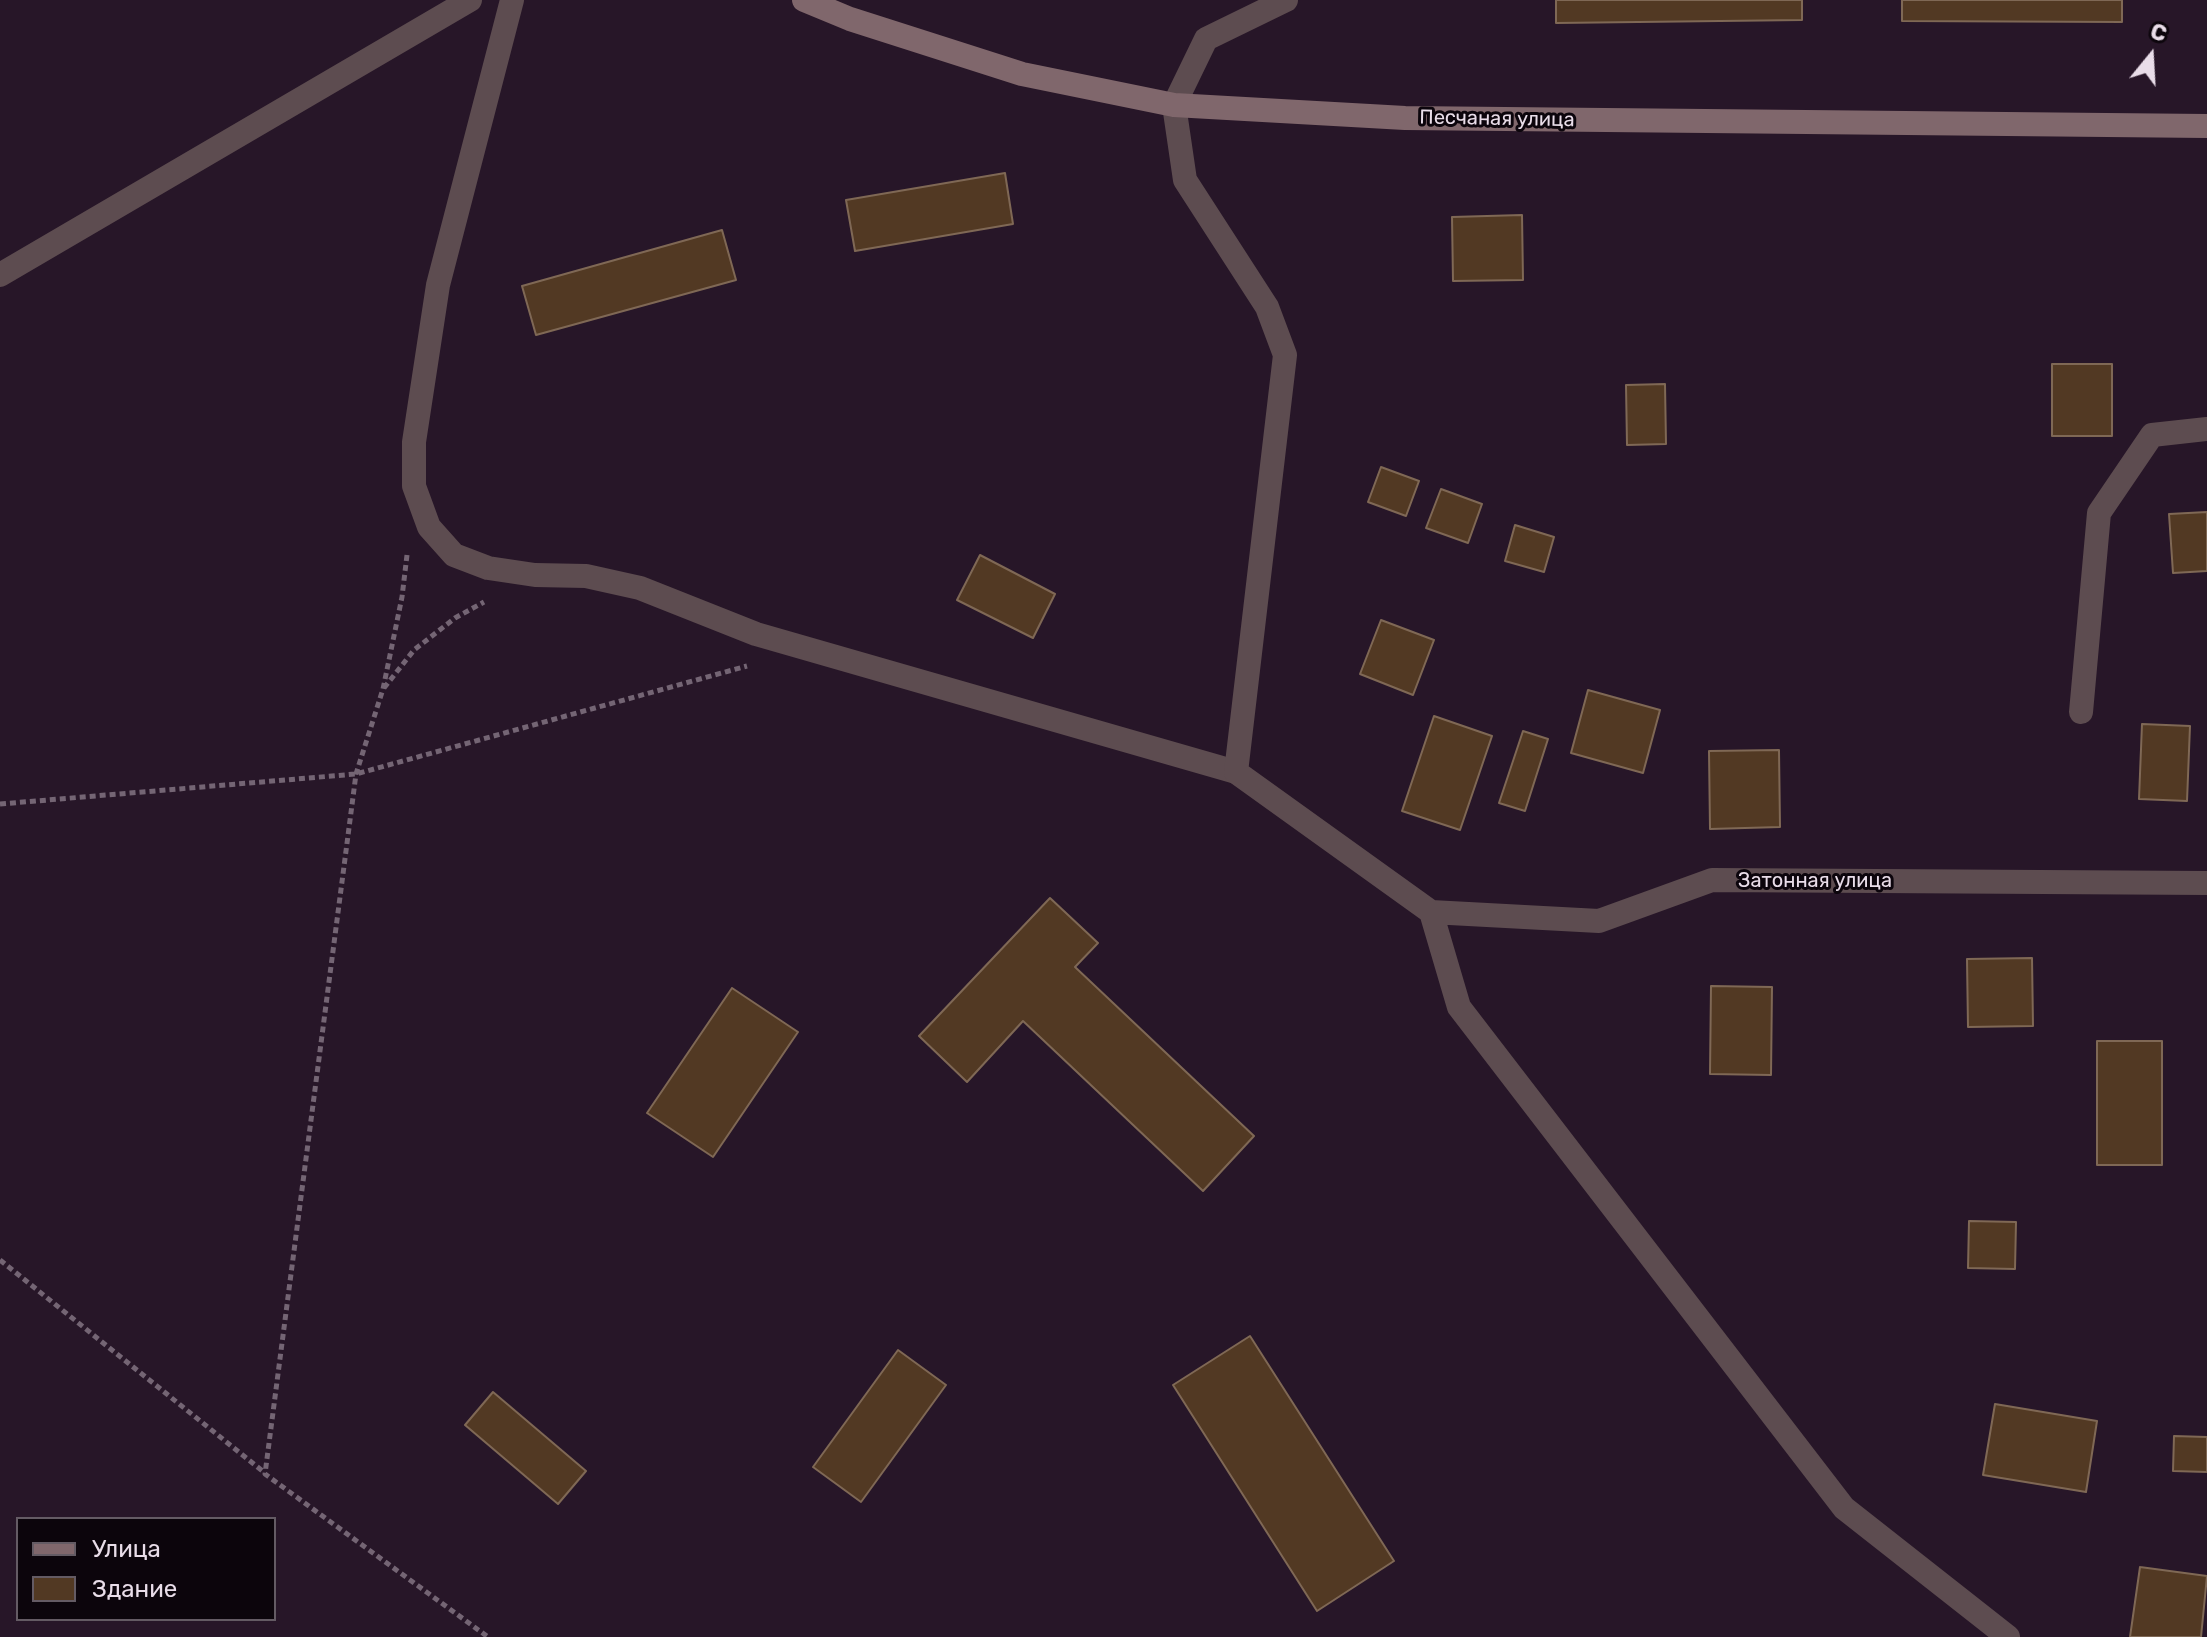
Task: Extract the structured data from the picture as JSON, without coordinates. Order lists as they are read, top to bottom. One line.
{"streets":{"street":["Песчаная улица","Затонная улица"]},"legend":["Улица","Здание"],"north":"top"}
